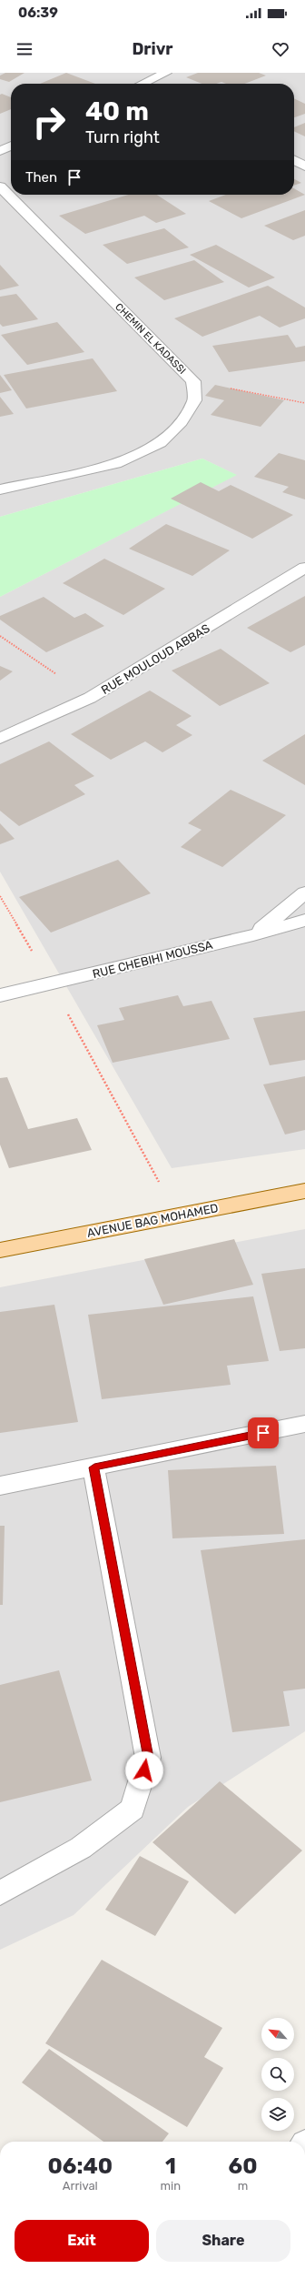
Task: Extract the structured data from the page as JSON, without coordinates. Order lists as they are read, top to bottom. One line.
{"streets":{"main road":["AVENUE BAG MOHAMED"],"street":["CHEMIN EL KADASSI","RUE MOULOUD ABBAS","RUE CHEBIHI MOUSSA"]},"north":"top left","page":{"status":"06:39","header":"Drivr","turn":["40 m","Turn right"],"then":"Then","eta":["06:40","Arrival","1","min","60","m"],"buttons":["Exit","Share"]}}
